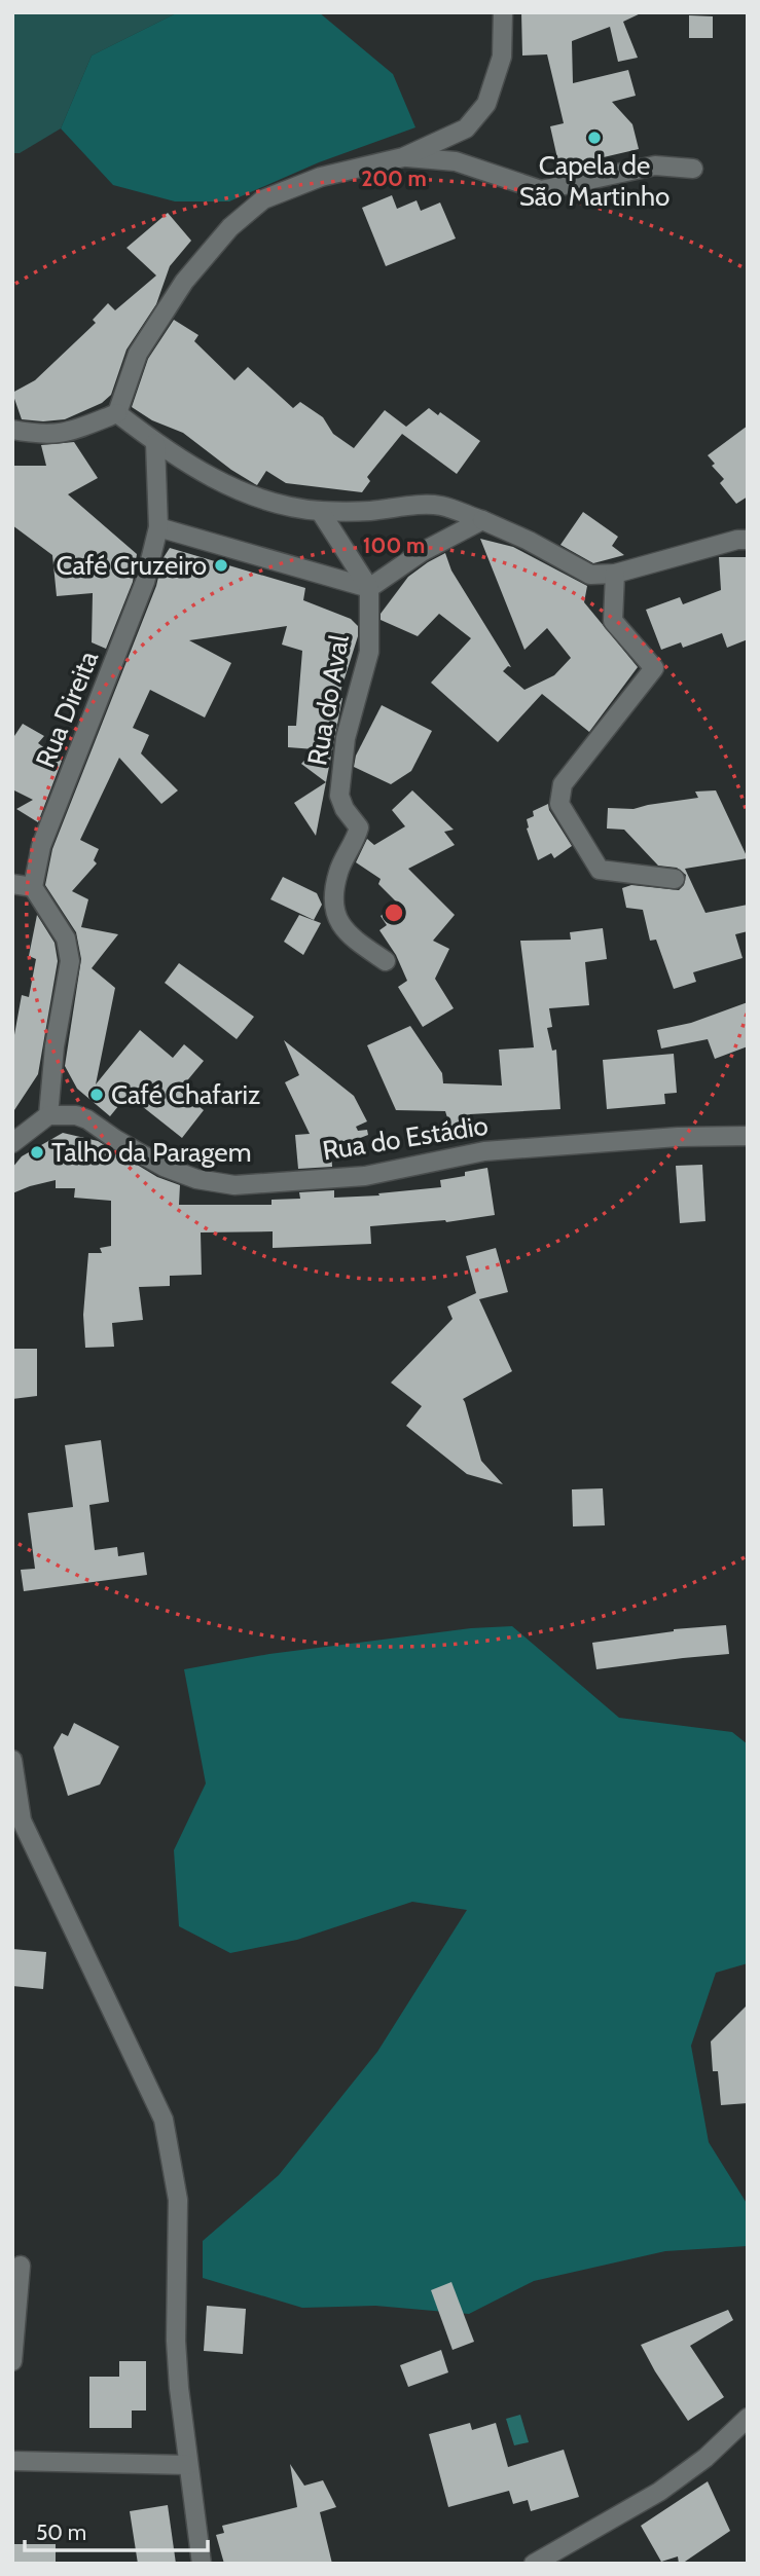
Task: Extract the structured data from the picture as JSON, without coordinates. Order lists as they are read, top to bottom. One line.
{"streets":{"street":["Rua do Aval","Rua Direita","Rua do Estádio"]},"places":["Capela de São Martinho","Café Cruzeiro","Café Chafariz","Talho da Paragem"],"scale_bar":"50 m","rings":["200 m","100 m"]}
